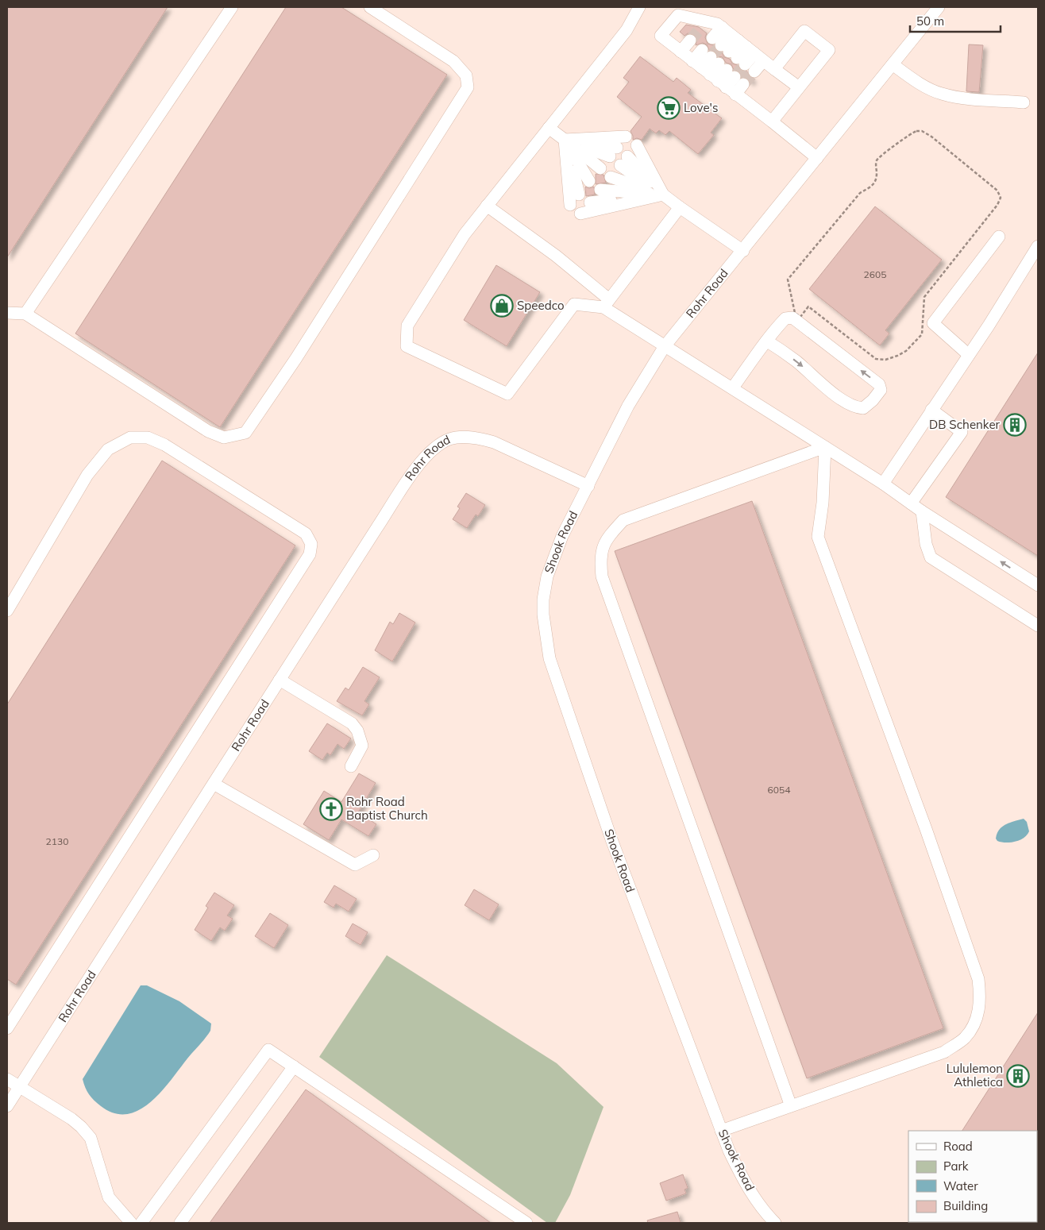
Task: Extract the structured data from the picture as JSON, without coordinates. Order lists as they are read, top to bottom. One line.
{"streets":{"street":["Rohr Road","Shook Road"]},"crossings":[["Rohr Road","Shook Road"]],"places":{"supermarket":["Love's"],"shop":["Speedco"],"building":["DB Schenker","Lululemon Athletica"],"church":["Rohr Road Baptist Church"]},"house_numbers":["2605","6054","2130"],"legend":["Road","Park","Water","Building"],"scale_bar":"50 m"}
